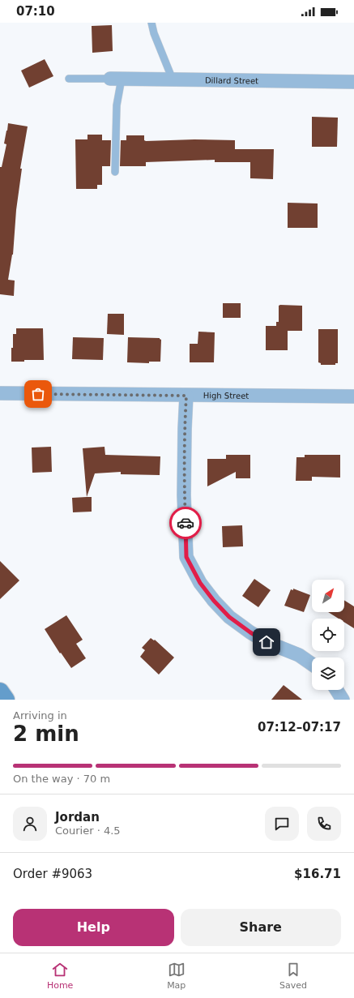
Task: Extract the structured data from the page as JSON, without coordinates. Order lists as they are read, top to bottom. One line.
{"streets":{"street":["Dillard Street","High Street"]},"north":"top right","page":{"status":"07:10","heading":["2 min","Arriving in","07:12–07:17"],"panel":["Jordan","Courier · 4.5","Order #9063","$16.71"],"bar":"On the way · 70 m","buttons":["Help","Share"],"tabs":["Home","Map","Saved"]}}
